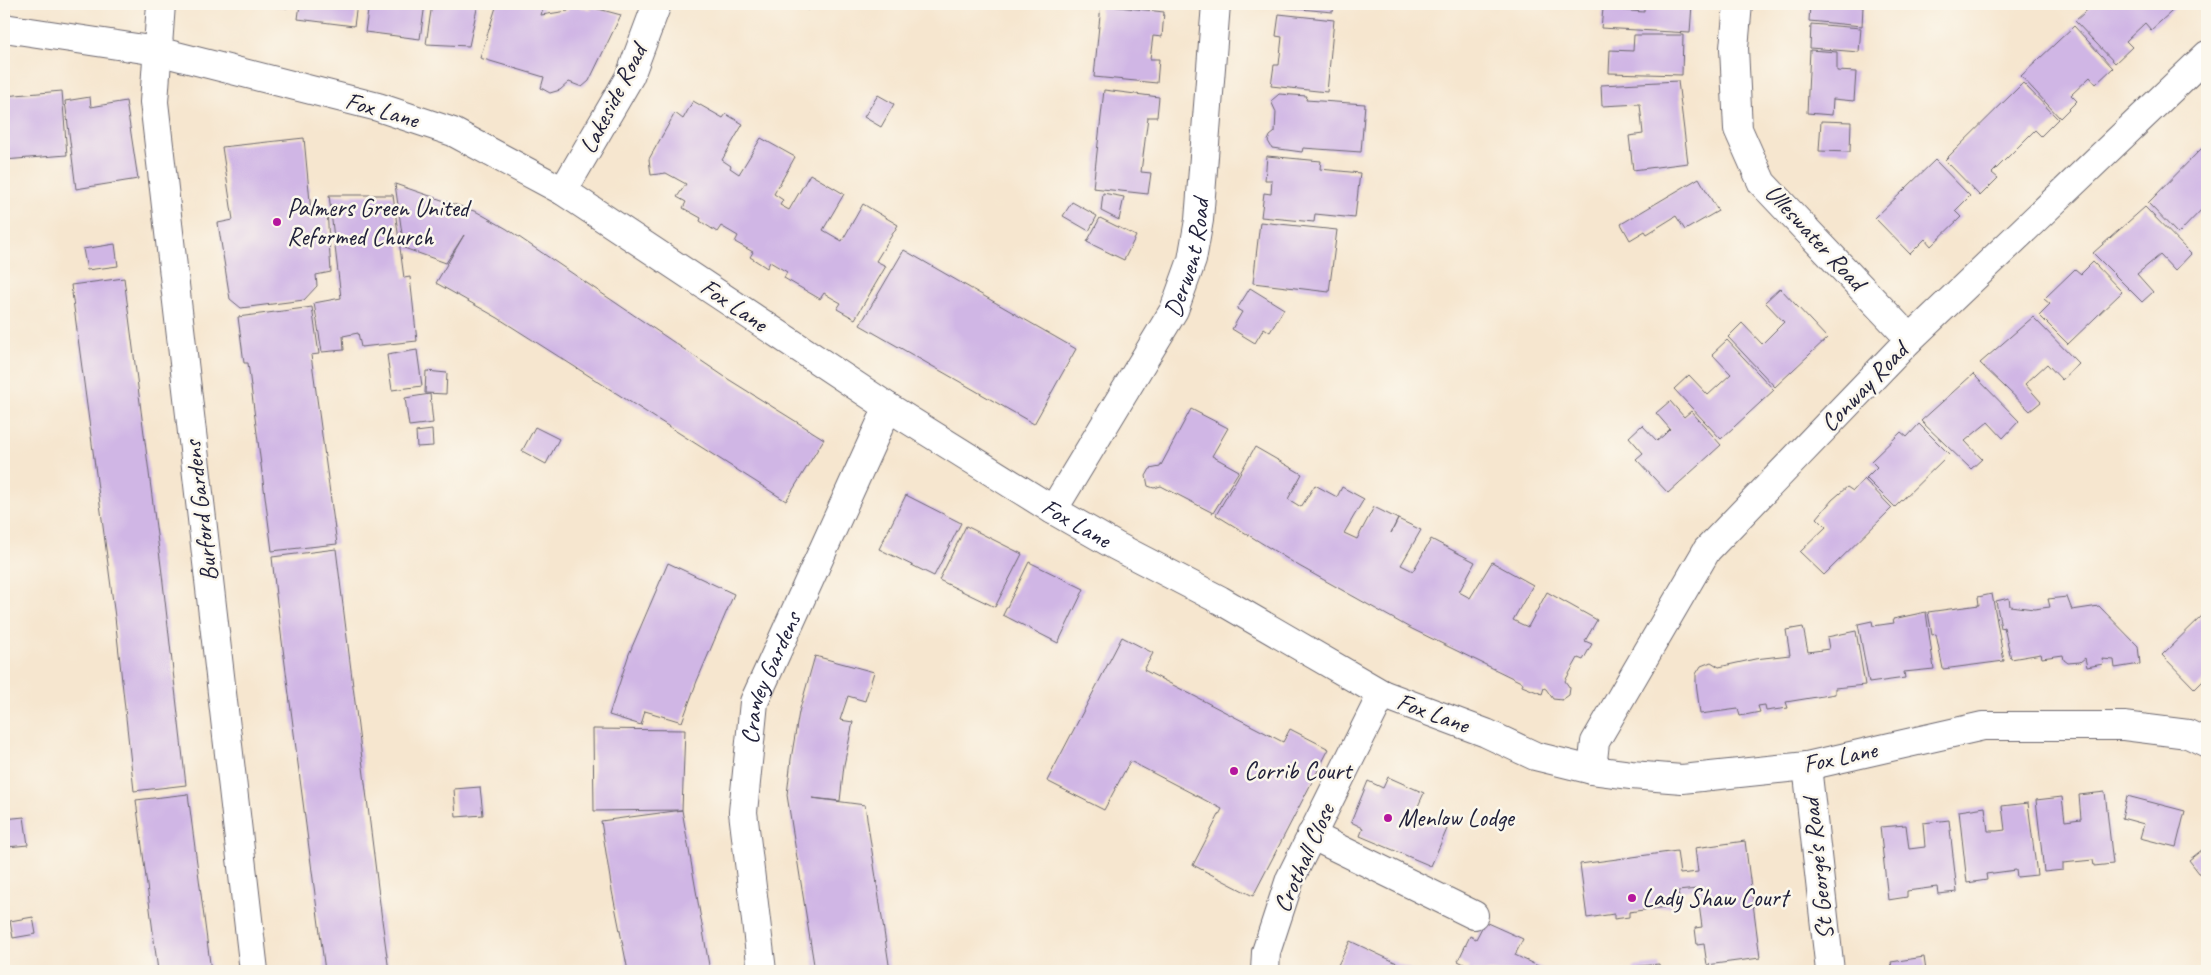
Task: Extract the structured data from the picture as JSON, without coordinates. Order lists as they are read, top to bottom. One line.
{"streets":{"street":["Lakeside Road","Fox Lane","Ulleswater Road","Derwent Road","Conway Road","Burford Gardens","Cranley Gardens","Crothall Close","St George's Road"]},"crossings":[["Lakeside Road","Fox Lane"],["Fox Lane","Derwent Road"],["Fox Lane","Conway Road"],["Fox Lane","Burford Gardens"],["Fox Lane","Cranley Gardens"],["Fox Lane","Crothall Close"],["Fox Lane","St George's Road"],["Ulleswater Road","Conway Road"]],"places":["Palmers Green United Reformed Church","Corrib Court","Menlow Lodge","Lady Shaw Court"]}
